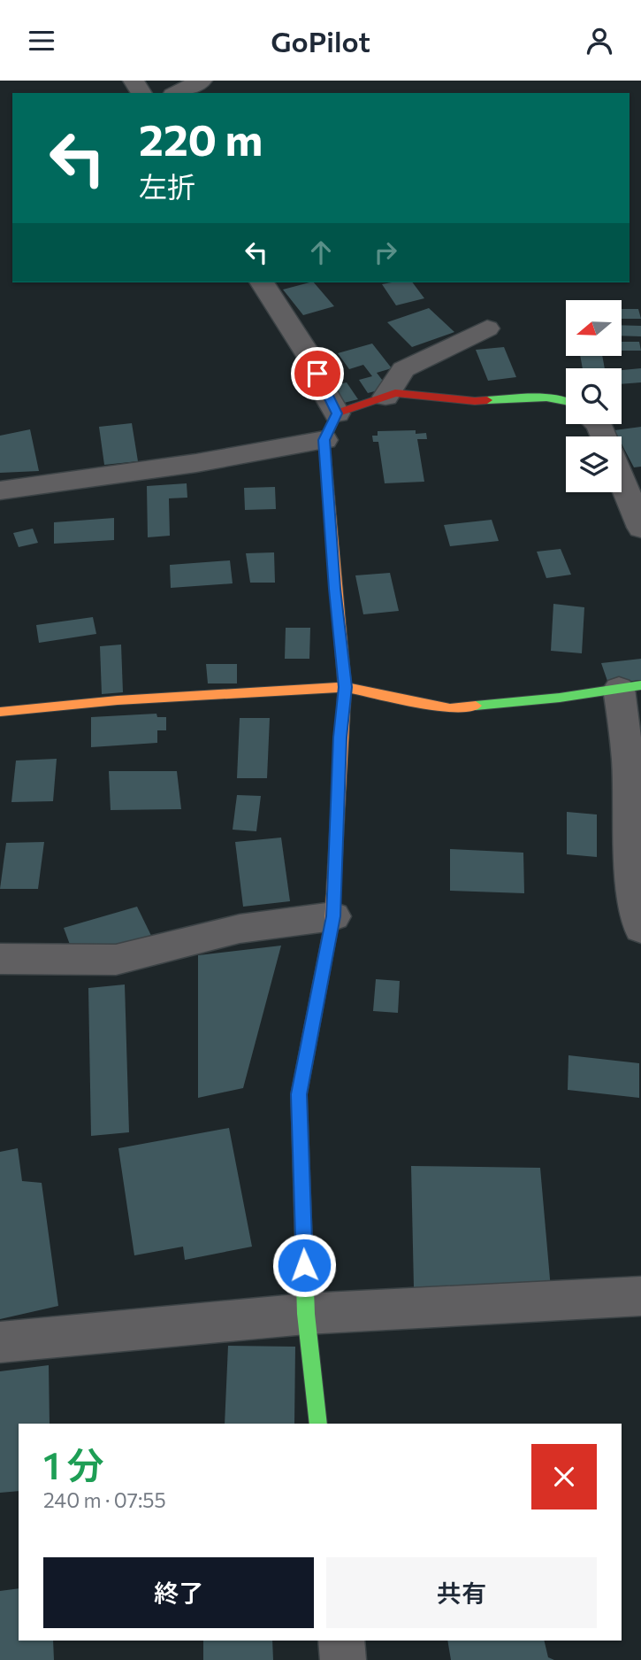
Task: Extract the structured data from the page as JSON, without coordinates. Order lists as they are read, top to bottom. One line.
{"north":"left","page":{"header":"GoPilot","turn":["220 m","左折"],"heading":["1 分","240 m · 07:55"],"buttons":["終了","共有"]}}
